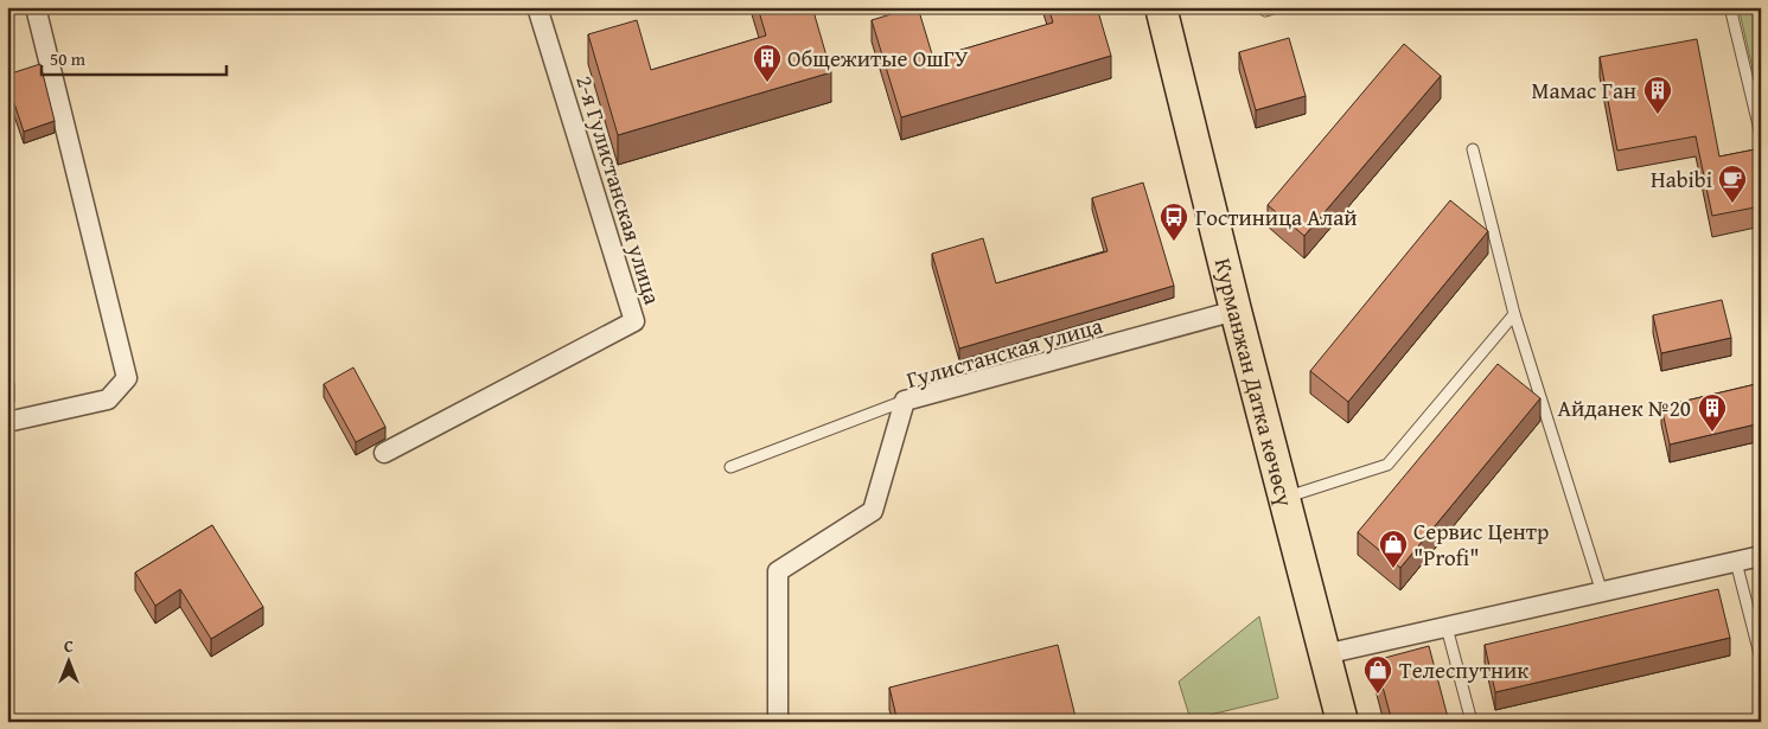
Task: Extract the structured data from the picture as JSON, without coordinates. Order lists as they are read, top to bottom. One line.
{"streets":{"main road":["Курманжан Датка көчөсү"],"street":["2-я Гулистанская улица","Гулистанская улица"]},"crossings":[["Гулистанская улица","Курманжан Датка көчөсү"]],"places":{"building":["Общежитые ОшГУ","Мамас Ган","Айданек №20"],"cafe":["Habibi"],"bus stop":["Гостиница Алай"],"shop":["Сервис Центр \"Profi\"","Телеспутник"]},"scale_bar":"50 m","north":"top"}
